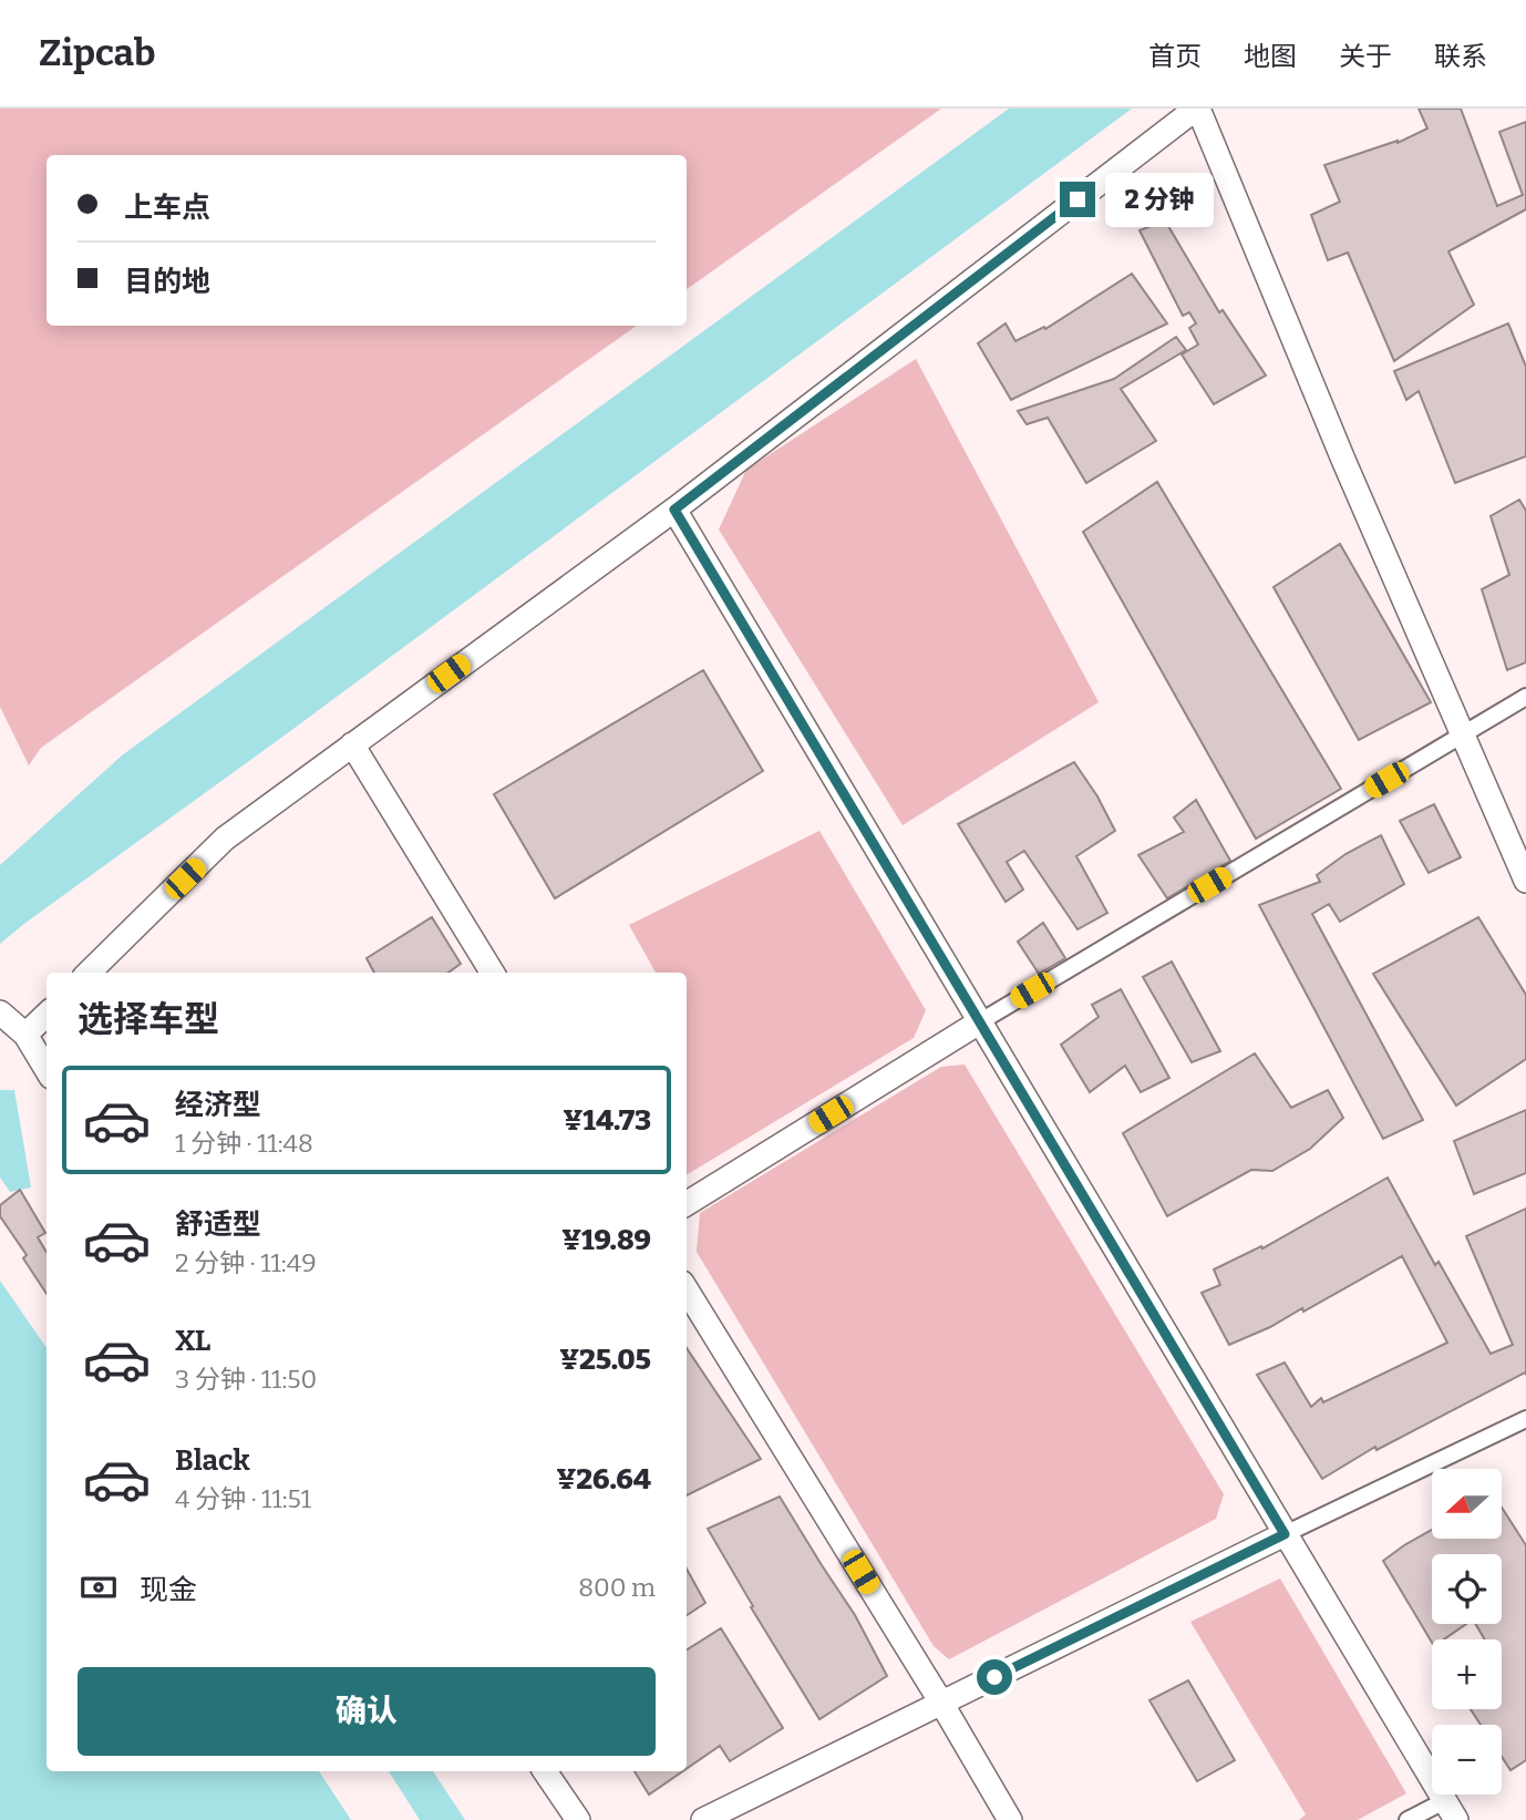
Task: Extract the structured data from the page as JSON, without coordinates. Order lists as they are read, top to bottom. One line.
{"north":"left","page":{"header":"Zipcab","nav":["首页","地图","关于","联系"],"banner":["上车点","目的地"],"bubble":"2 分钟","heading":"选择车型","list":[{"name":"经济型","note":"1 分钟 · 11:48","value":"¥14.73"},{"name":"舒适型","note":"2 分钟 · 11:49","value":"¥19.89"},{"name":"XL","note":"3 分钟 · 11:50","value":"¥25.05"},{"name":"Black","note":"4 分钟 · 11:51","value":"¥26.64"}],"map_buttons":["+","−"],"pay":["现金","800 m"],"buttons":"确认"}}
